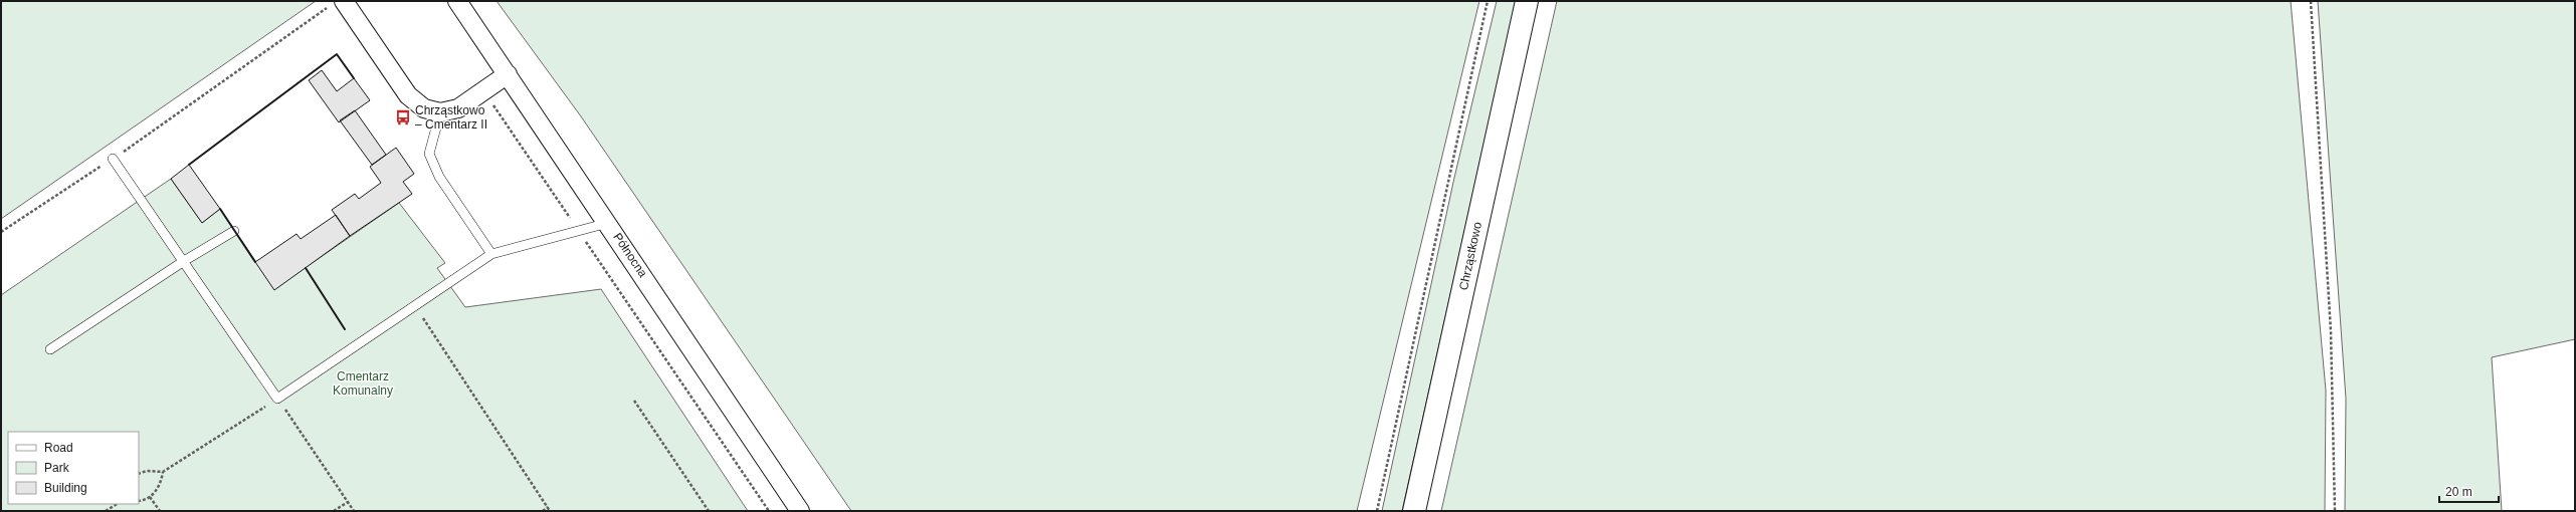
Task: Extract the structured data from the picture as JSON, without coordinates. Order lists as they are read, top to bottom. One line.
{"streets":{"street":["Północna","Chrząstkowo"]},"parks":["Cmentarz Komunalny"],"places":{"bus stop":["Chrząstkowo – Cmentarz II"]},"legend":["Road","Park","Building"],"scale_bar":"20 m"}
